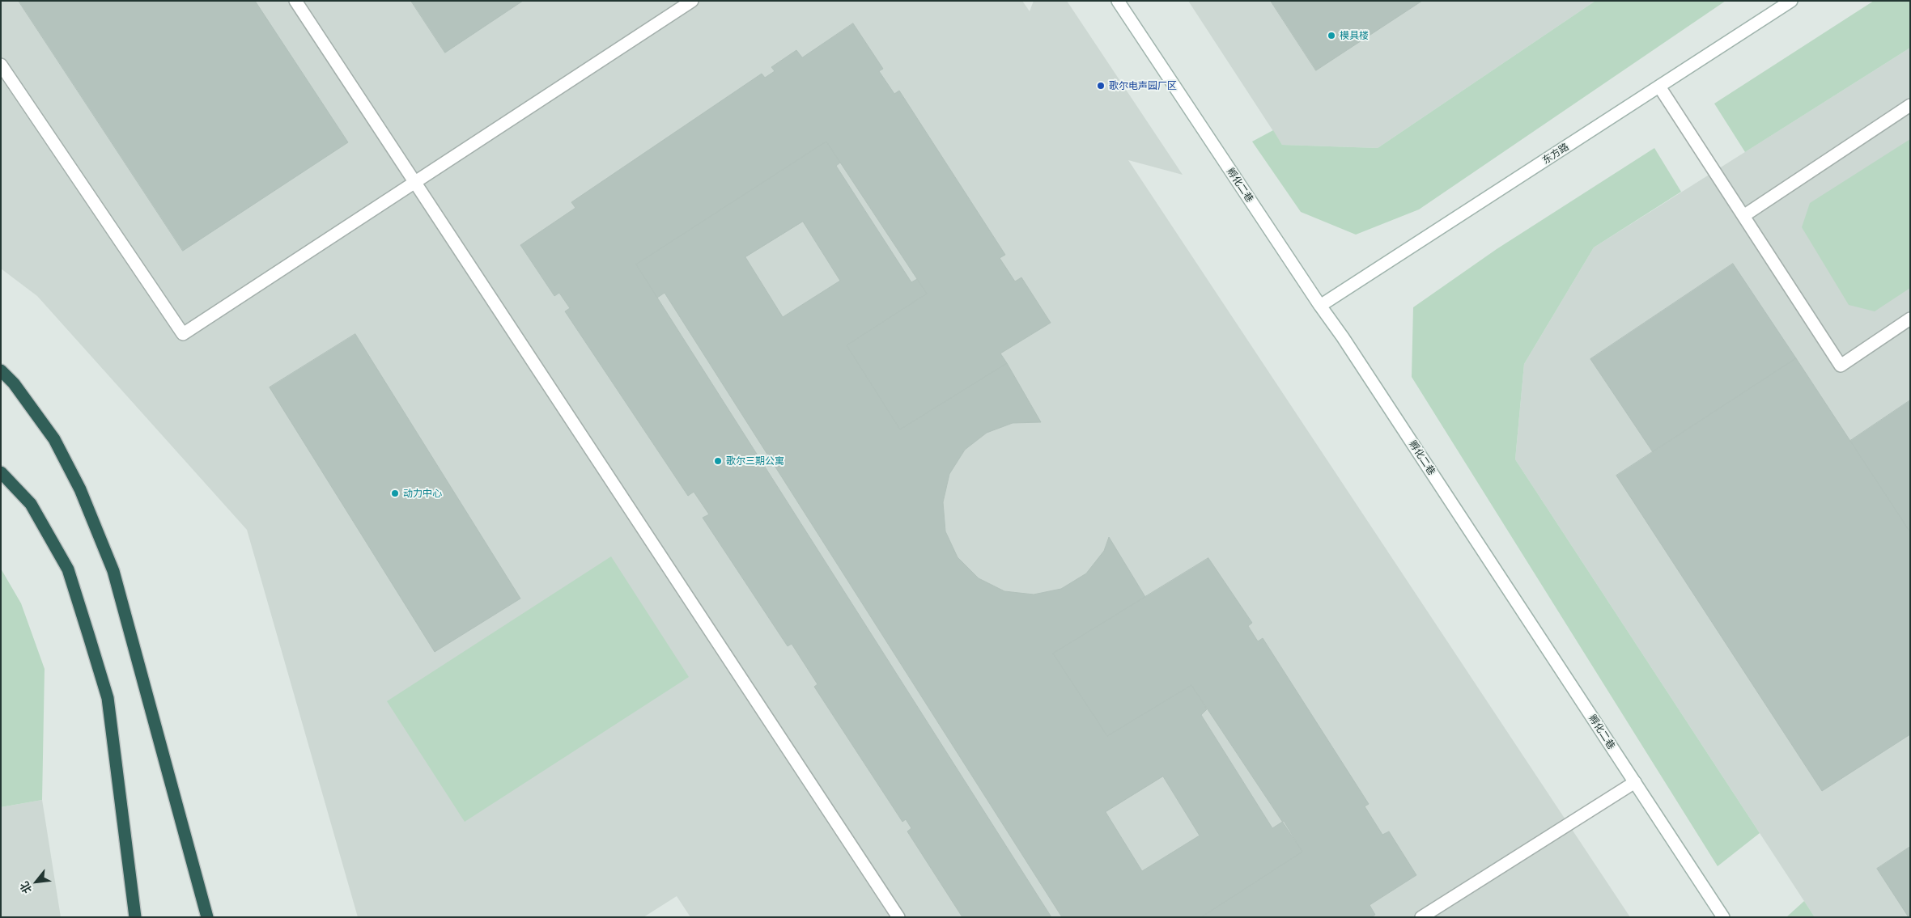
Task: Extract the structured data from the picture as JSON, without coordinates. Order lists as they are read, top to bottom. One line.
{"streets":{"street":["东方路","孵化二巷"]},"crossings":[["东方路","孵化二巷"]],"places":["模具楼","歌尔电声园厂区","歌尔三期公寓","动力中心"],"north":"bottom left"}
